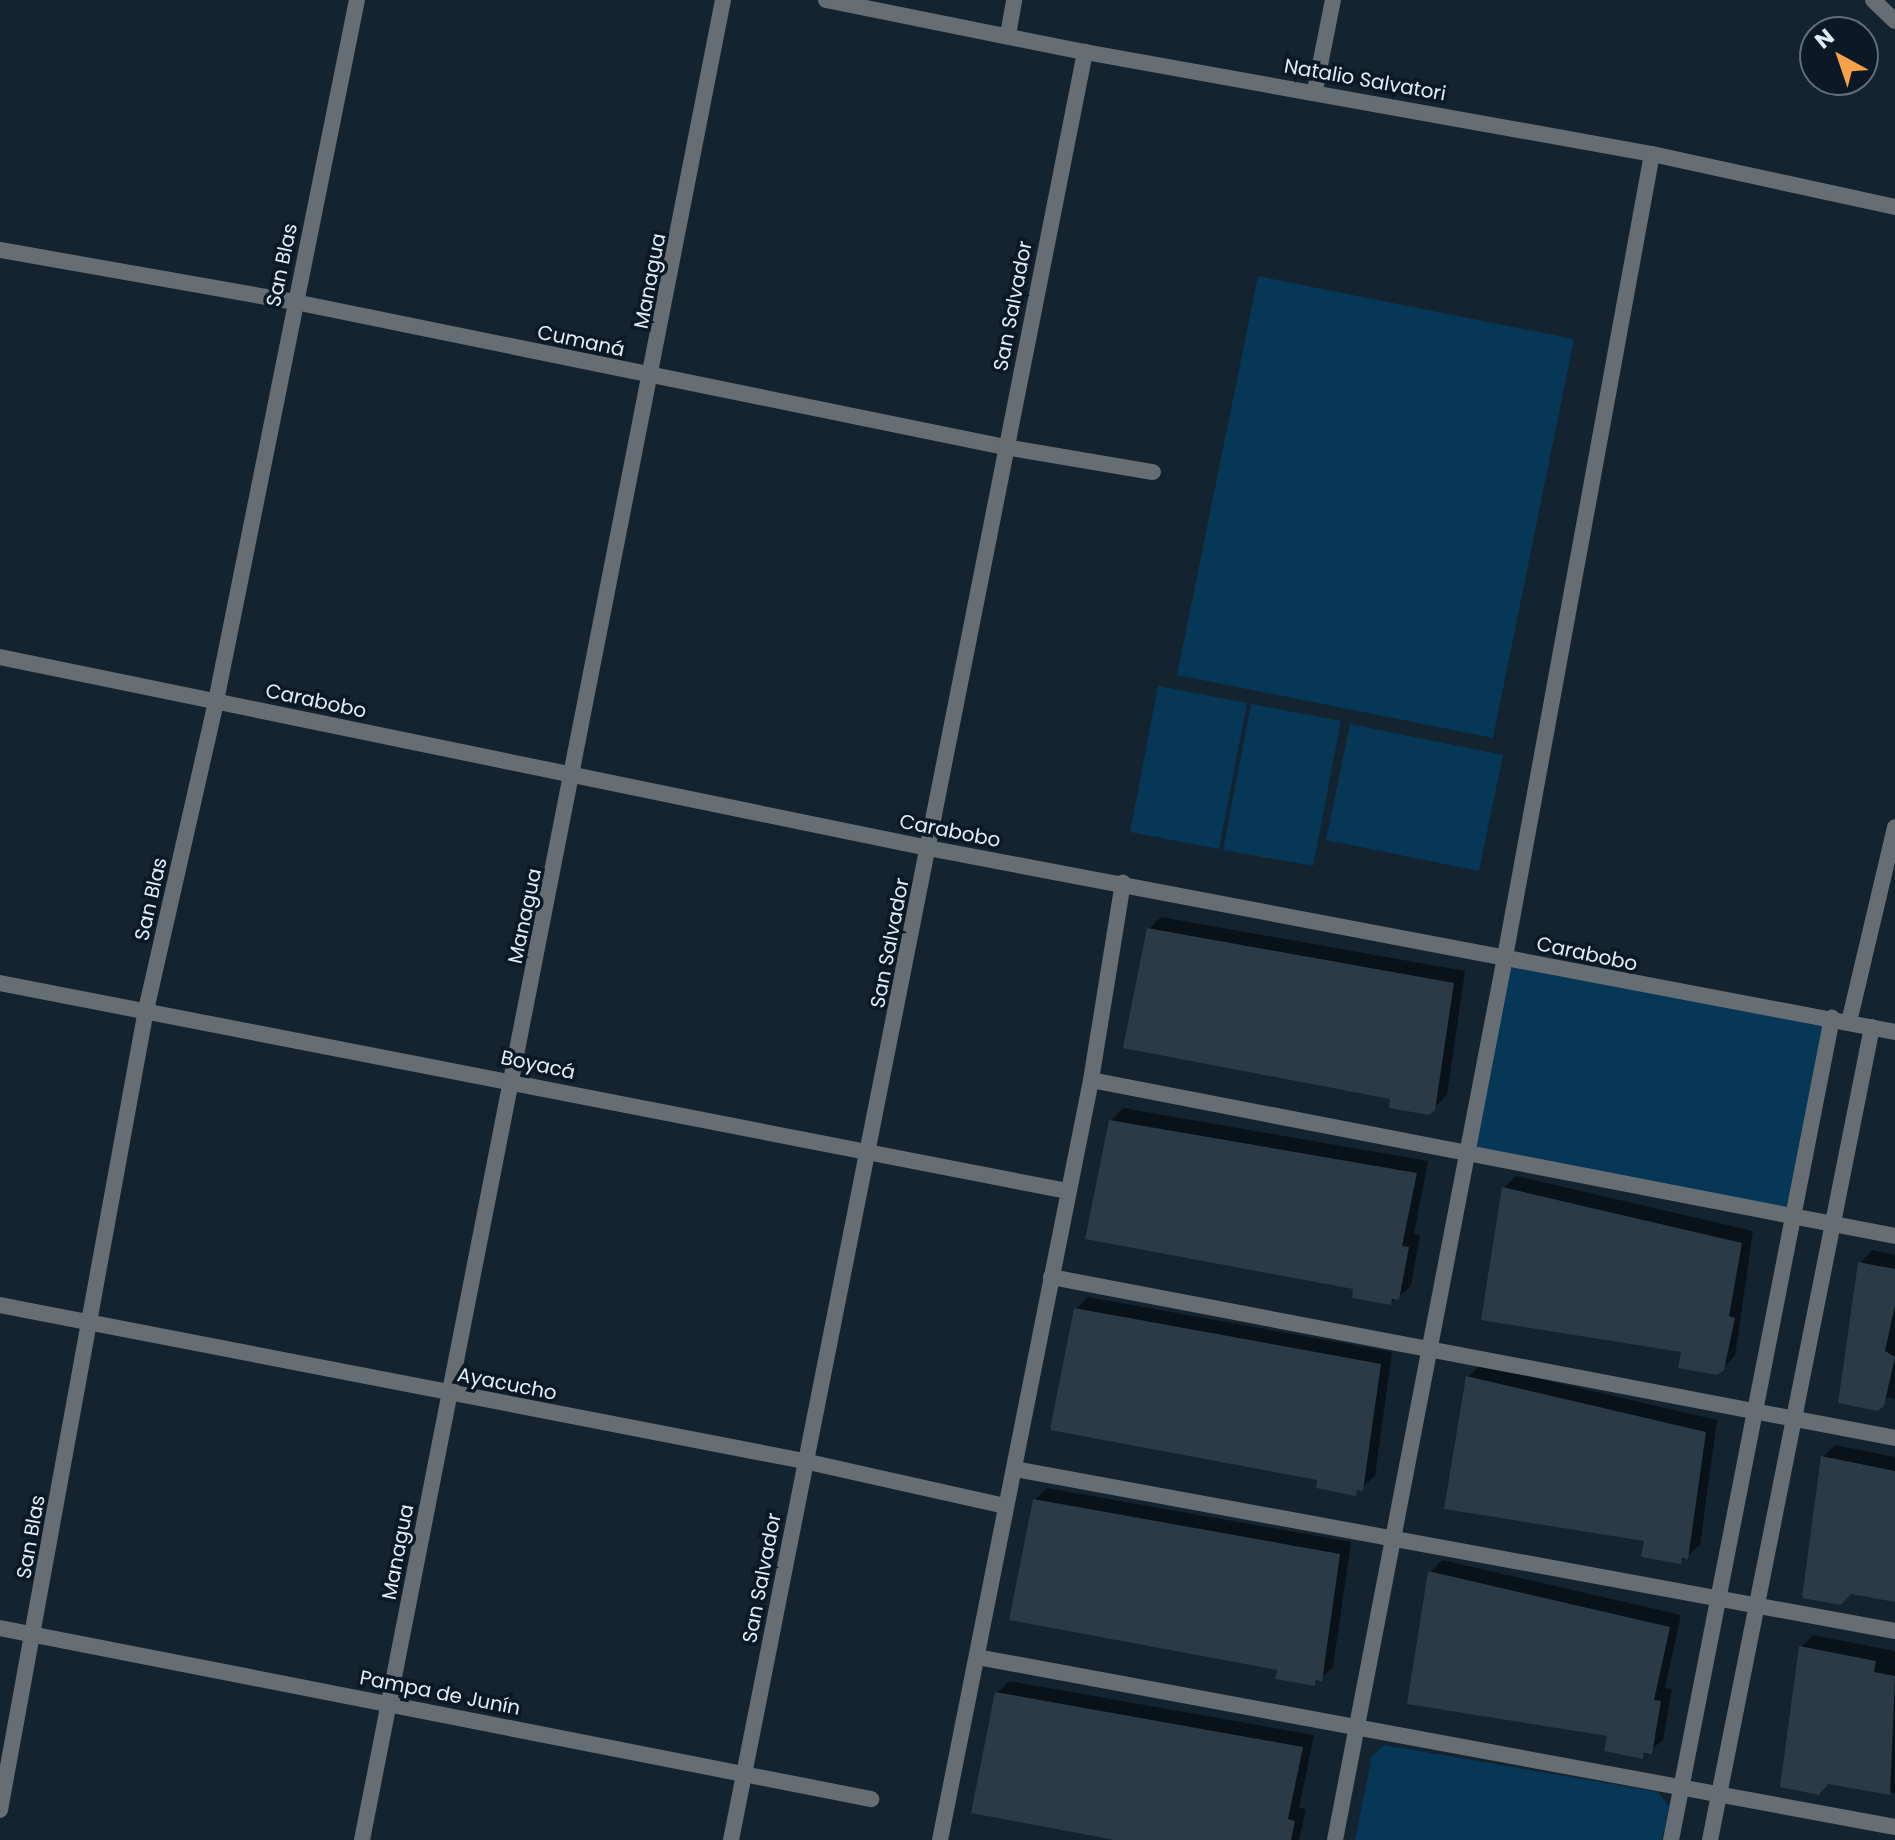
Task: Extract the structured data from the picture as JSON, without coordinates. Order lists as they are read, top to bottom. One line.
{"streets":{"street":["Natalio Salvatori","San Blas","Managua","San Salvador","Cumaná","Carabobo","Boyacá","Ayacucho","Pampa de Junín"]},"crossings":[["Natalio Salvatori","San Salvador"],["San Blas","Cumaná"],["San Blas","Carabobo"],["San Blas","Boyacá"],["San Blas","Ayacucho"],["San Blas","Pampa de Junín"],["Managua","Cumaná"],["Managua","Carabobo"],["Managua","Boyacá"],["Managua","Ayacucho"],["Managua","Pampa de Junín"],["San Salvador","Cumaná"],["San Salvador","Carabobo"],["San Salvador","Boyacá"],["San Salvador","Ayacucho"],["San Salvador","Pampa de Junín"]],"north":"top left"}
